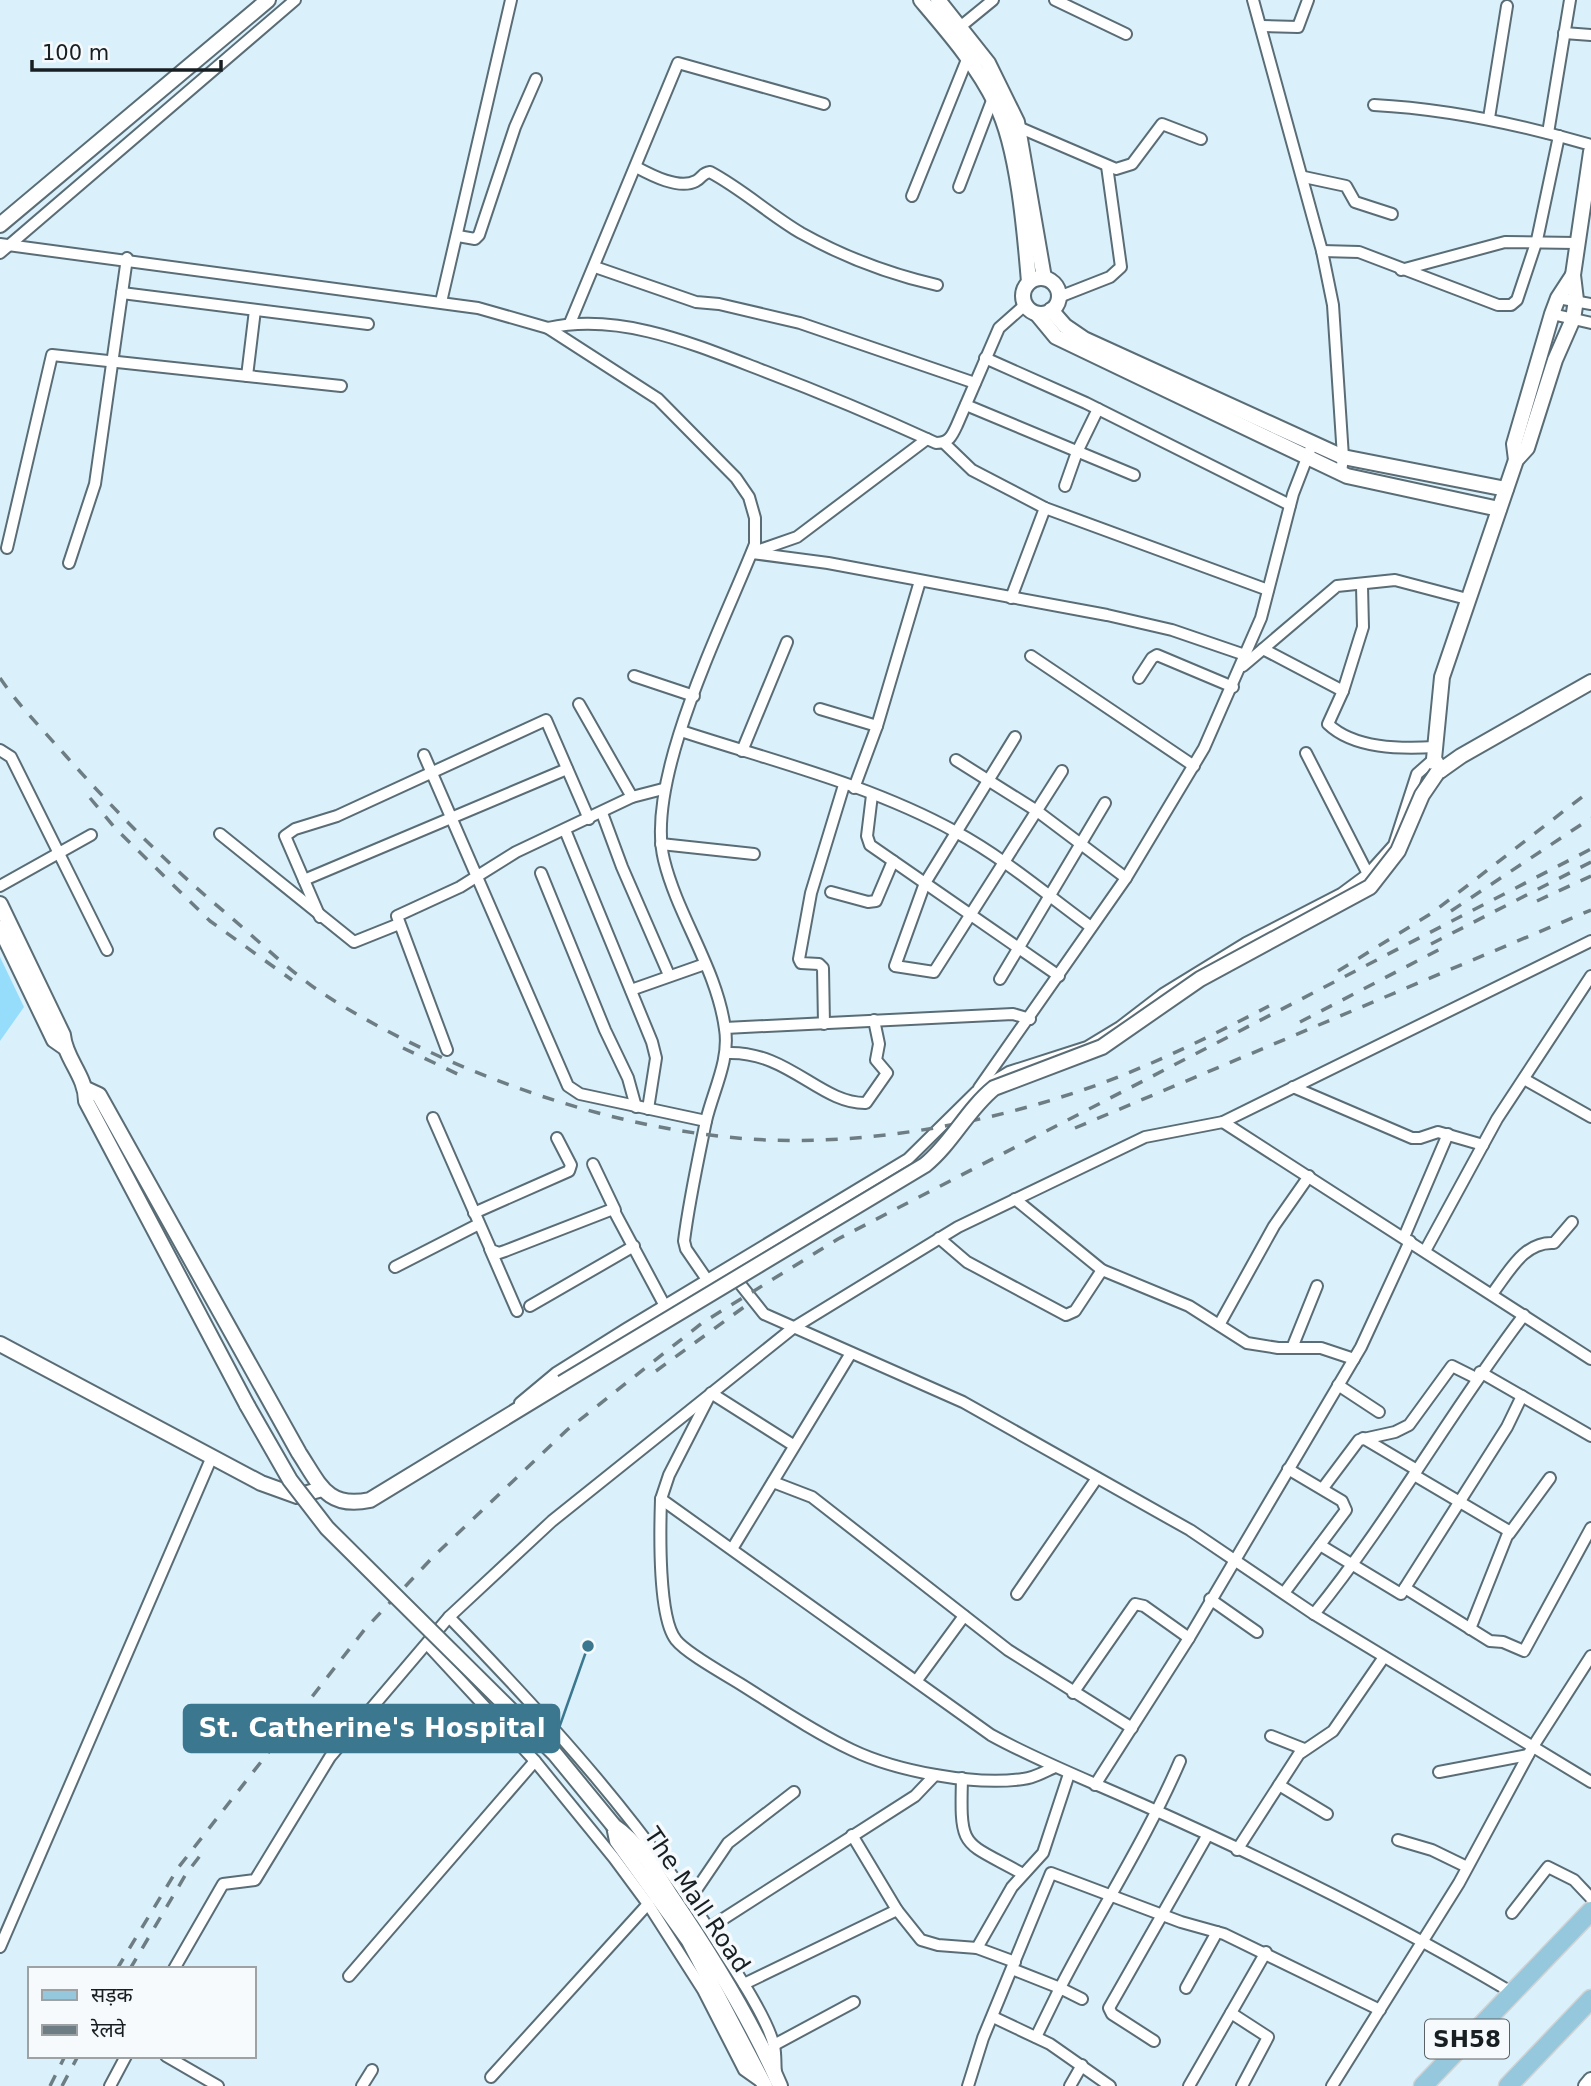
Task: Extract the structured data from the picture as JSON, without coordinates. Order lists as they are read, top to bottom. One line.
{"streets":{"main road":["SH58"],"street":["The Mall Road"]},"places":["St. Catherine's Hospital"],"legend":["सड़क","रेलवे"],"scale_bar":"100 m"}
